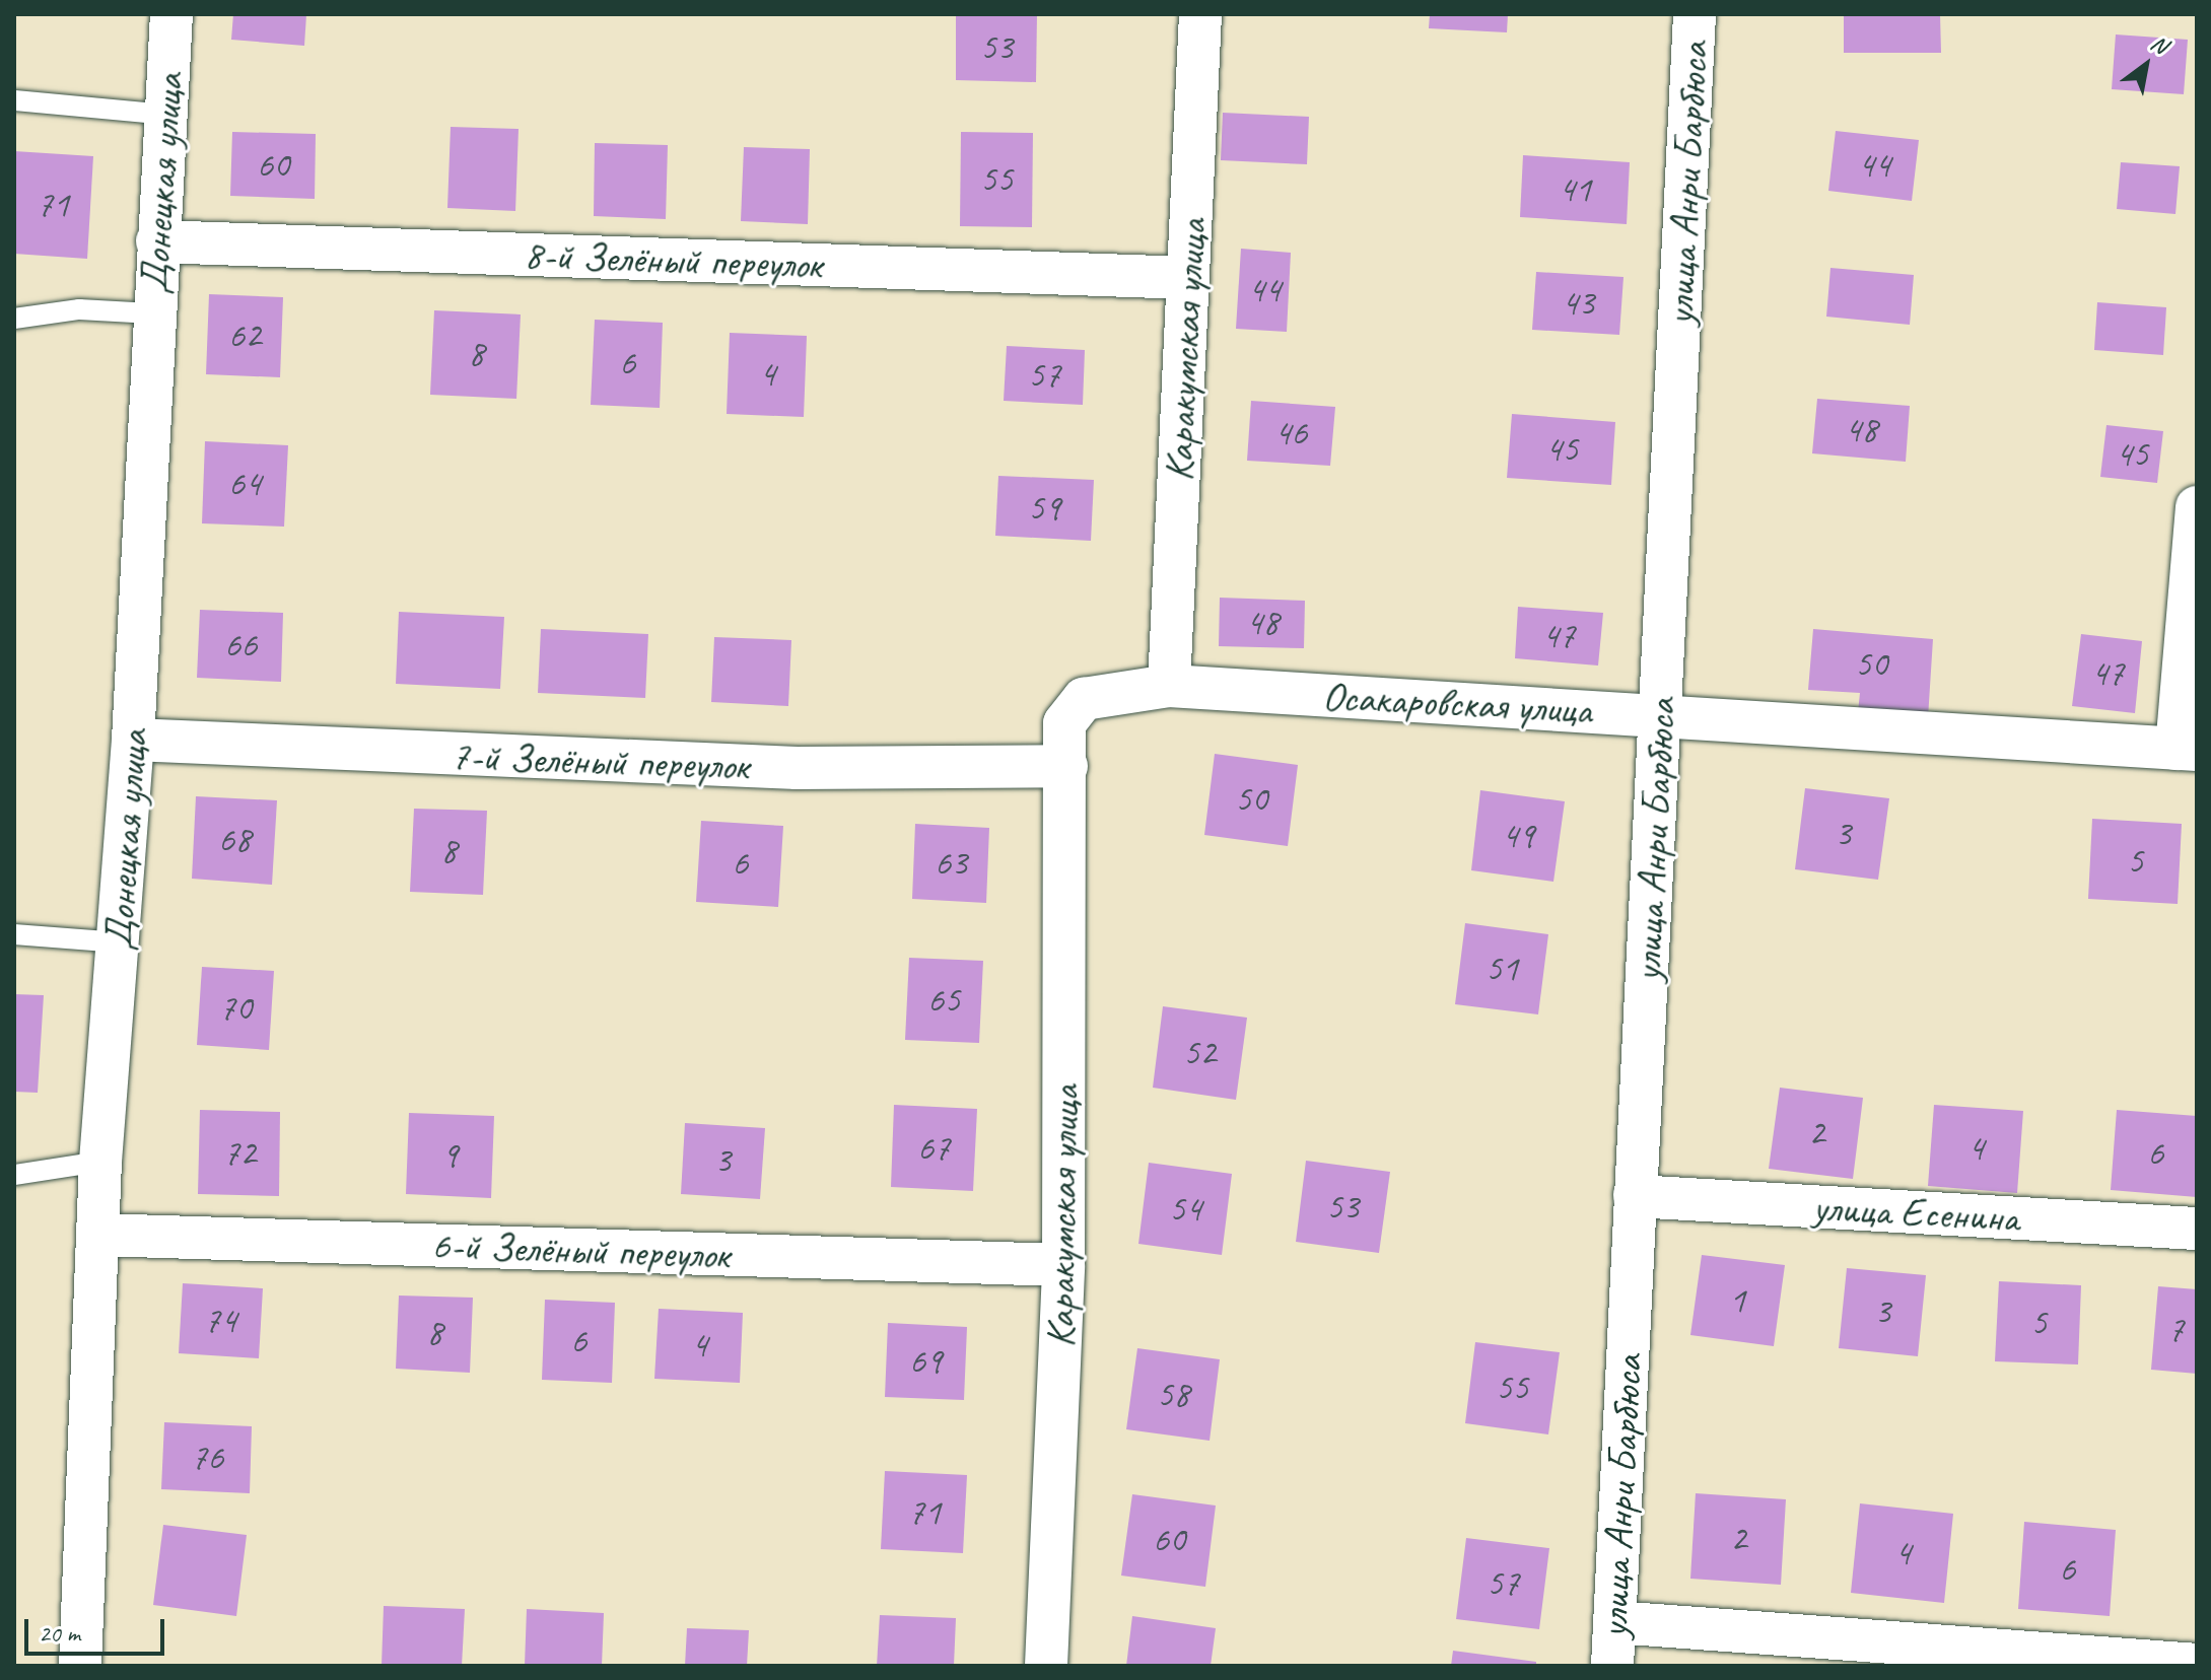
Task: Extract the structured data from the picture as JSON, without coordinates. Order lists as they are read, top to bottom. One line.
{"streets":{"street":["Донецкая улица","улица Анри Барбюса","8-й Зелёный переулок","Каракумская улица","Осакаровская улица","7-й Зелёный переулок","улица Есенина","6-й Зелёный переулок"]},"crossings":[["Донецкая улица","8-й Зелёный переулок"],["Донецкая улица","7-й Зелёный переулок"],["Донецкая улица","6-й Зелёный переулок"],["улица Анри Барбюса","Осакаровская улица"],["улица Анри Барбюса","улица Есенина"],["8-й Зелёный переулок","Каракумская улица"],["Каракумская улица","Осакаровская улица"],["Каракумская улица","7-й Зелёный переулок"],["Каракумская улица","6-й Зелёный переулок"],["Осакаровская улица","7-й Зелёный переулок"]],"house_numbers":["53","60","44","55","41","71","44","43","62","8","6","4","57","48","46","45","45","64","59","48","47","66","50","47","50","3","49","68","8","5","6","63","51","65","70","52","2","67","4","72","6","9","3","53","54","1","3","74","5","7","8","6","4","69","55","58","76","71","2","60","4","6","57"],"scale_bar":"20 m","north":"top right"}
